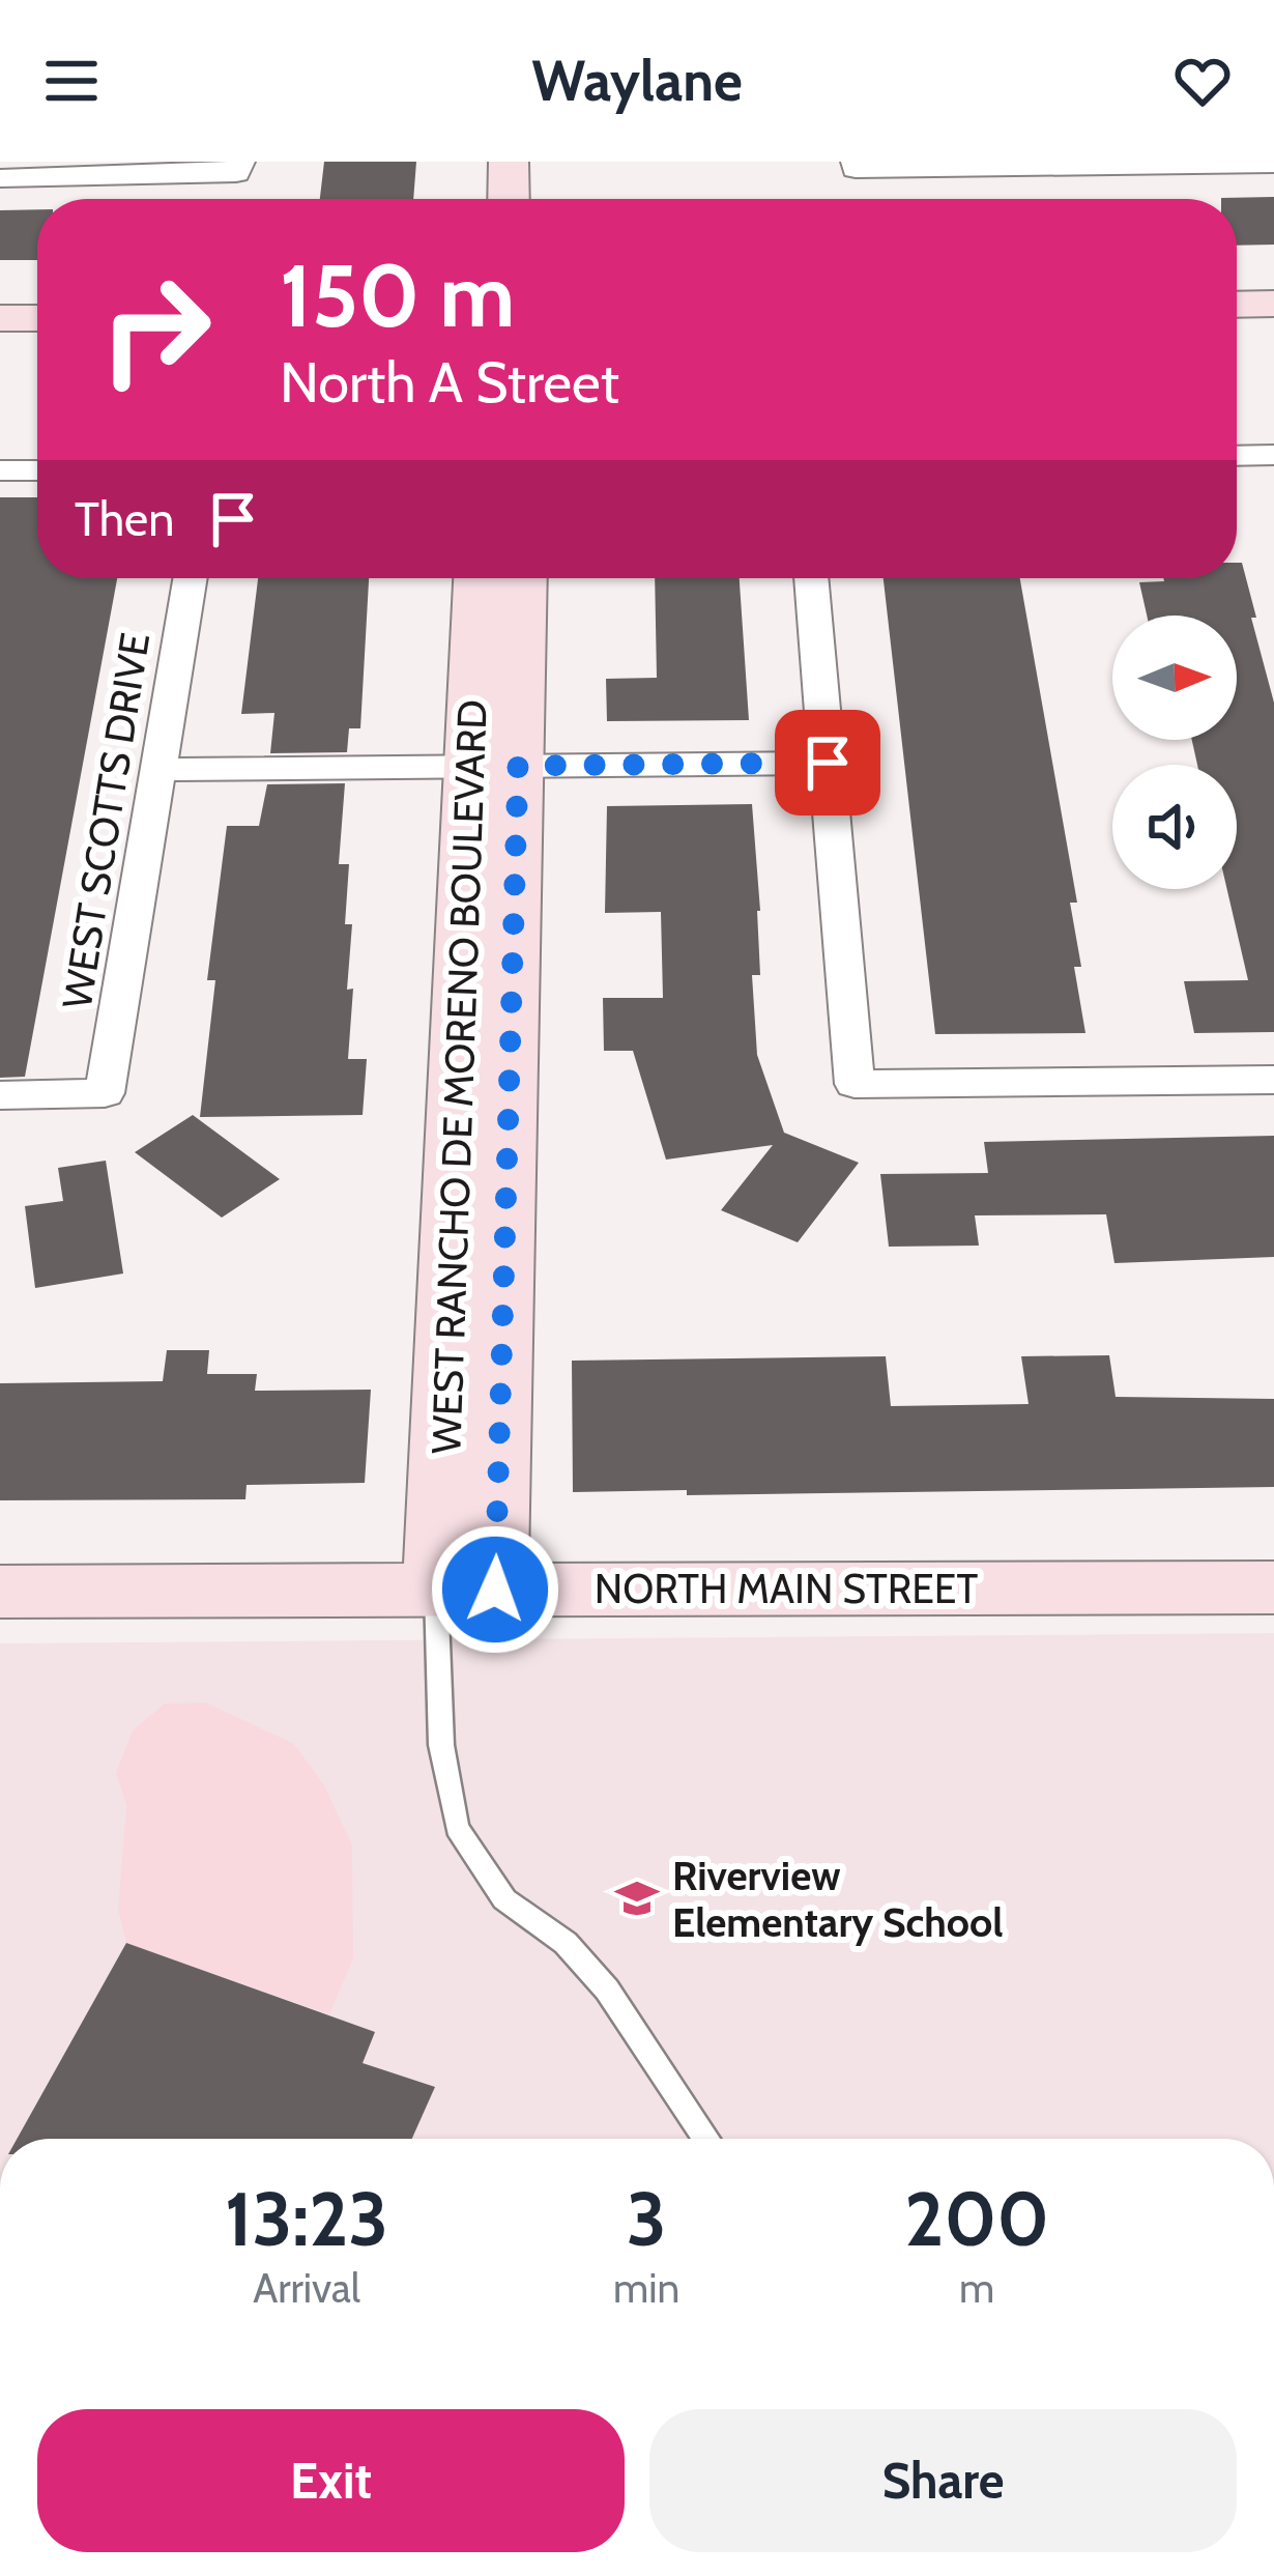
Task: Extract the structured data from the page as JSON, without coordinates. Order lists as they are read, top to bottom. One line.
{"streets":{"street":["WEST SCOTTS DRIVE","WEST RANCHO DE MORENO BOULEVARD","NORTH MAIN STREET"]},"crossings":[["WEST RANCHO DE MORENO BOULEVARD","NORTH MAIN STREET"]],"places":{"school or university":["Riverview Elementary School"]},"north":"right","page":{"header":"Waylane","turn":["150 m","North A Street"],"then":"Then","eta":["13:23","Arrival","3","min","200","m"],"buttons":["Exit","Share"]}}
